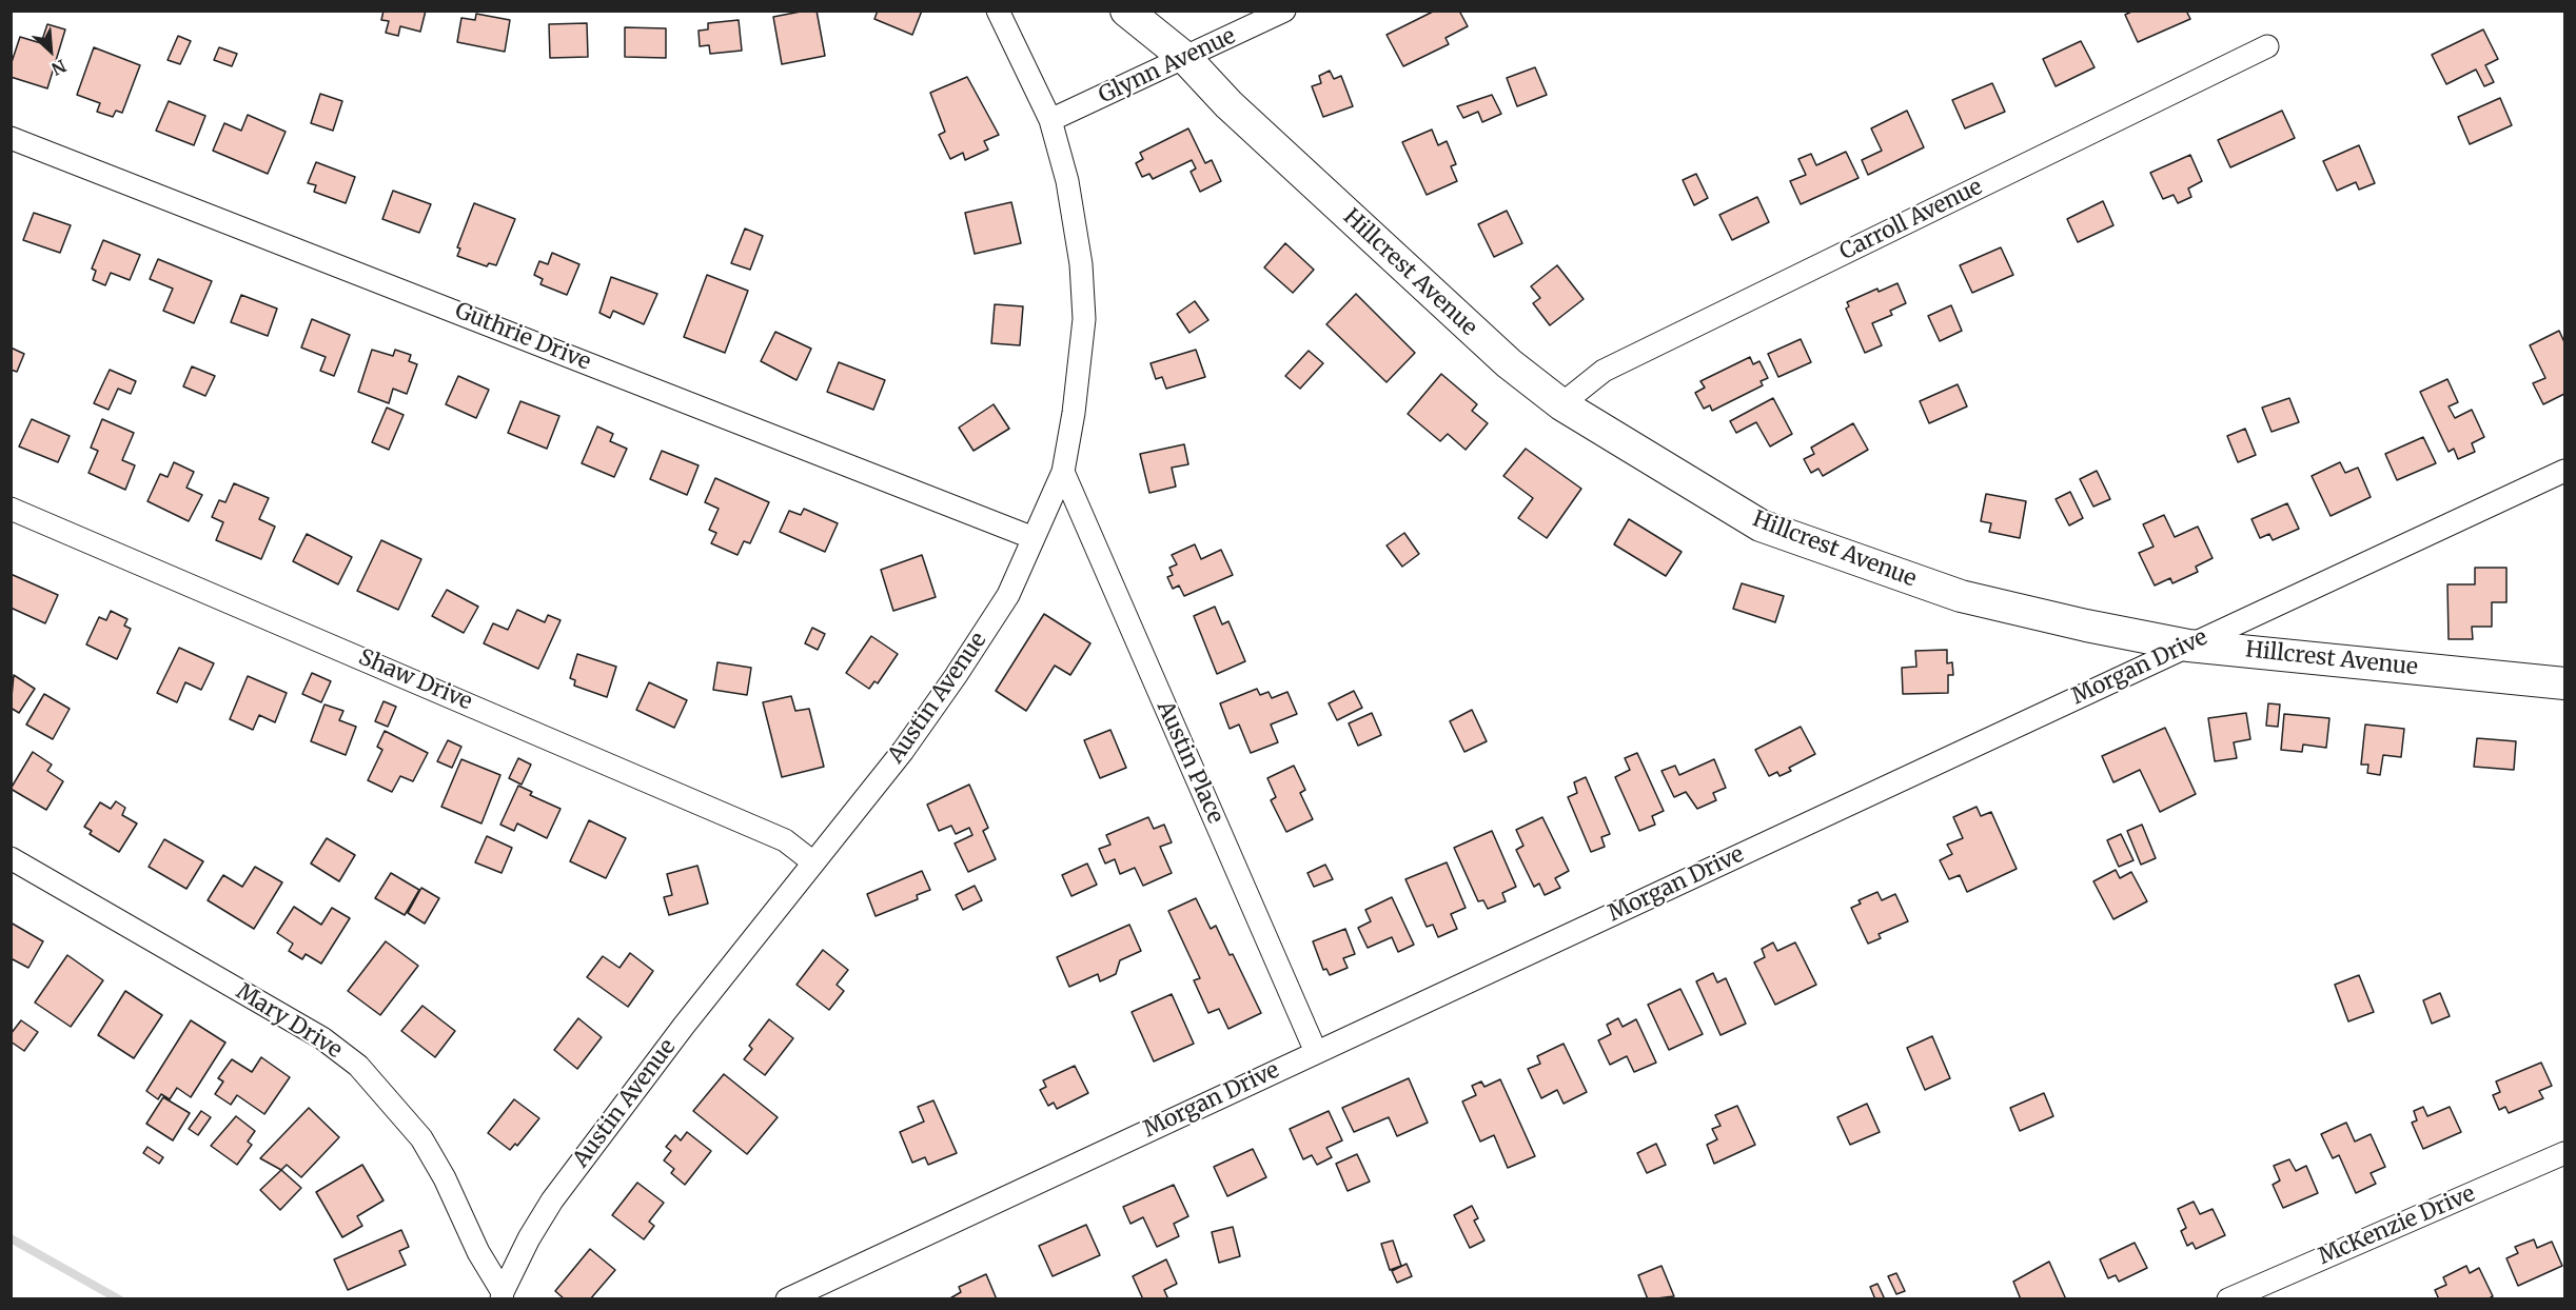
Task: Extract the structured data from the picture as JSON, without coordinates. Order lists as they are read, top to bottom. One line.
{"streets":{"street":["Glynn Avenue","Carroll Avenue","Hillcrest Avenue","Guthrie Drive","Morgan Drive","Shaw Drive","Austin Avenue","Austin Place","Mary Drive","McKenzie Drive"]},"crossings":[["Glynn Avenue","Hillcrest Avenue"],["Glynn Avenue","Austin Avenue"],["Carroll Avenue","Hillcrest Avenue"],["Hillcrest Avenue","Morgan Drive"],["Guthrie Drive","Austin Avenue"],["Morgan Drive","Austin Place"],["Shaw Drive","Austin Avenue"],["Austin Avenue","Austin Place"],["Austin Avenue","Mary Drive"]],"north":"bottom right"}
